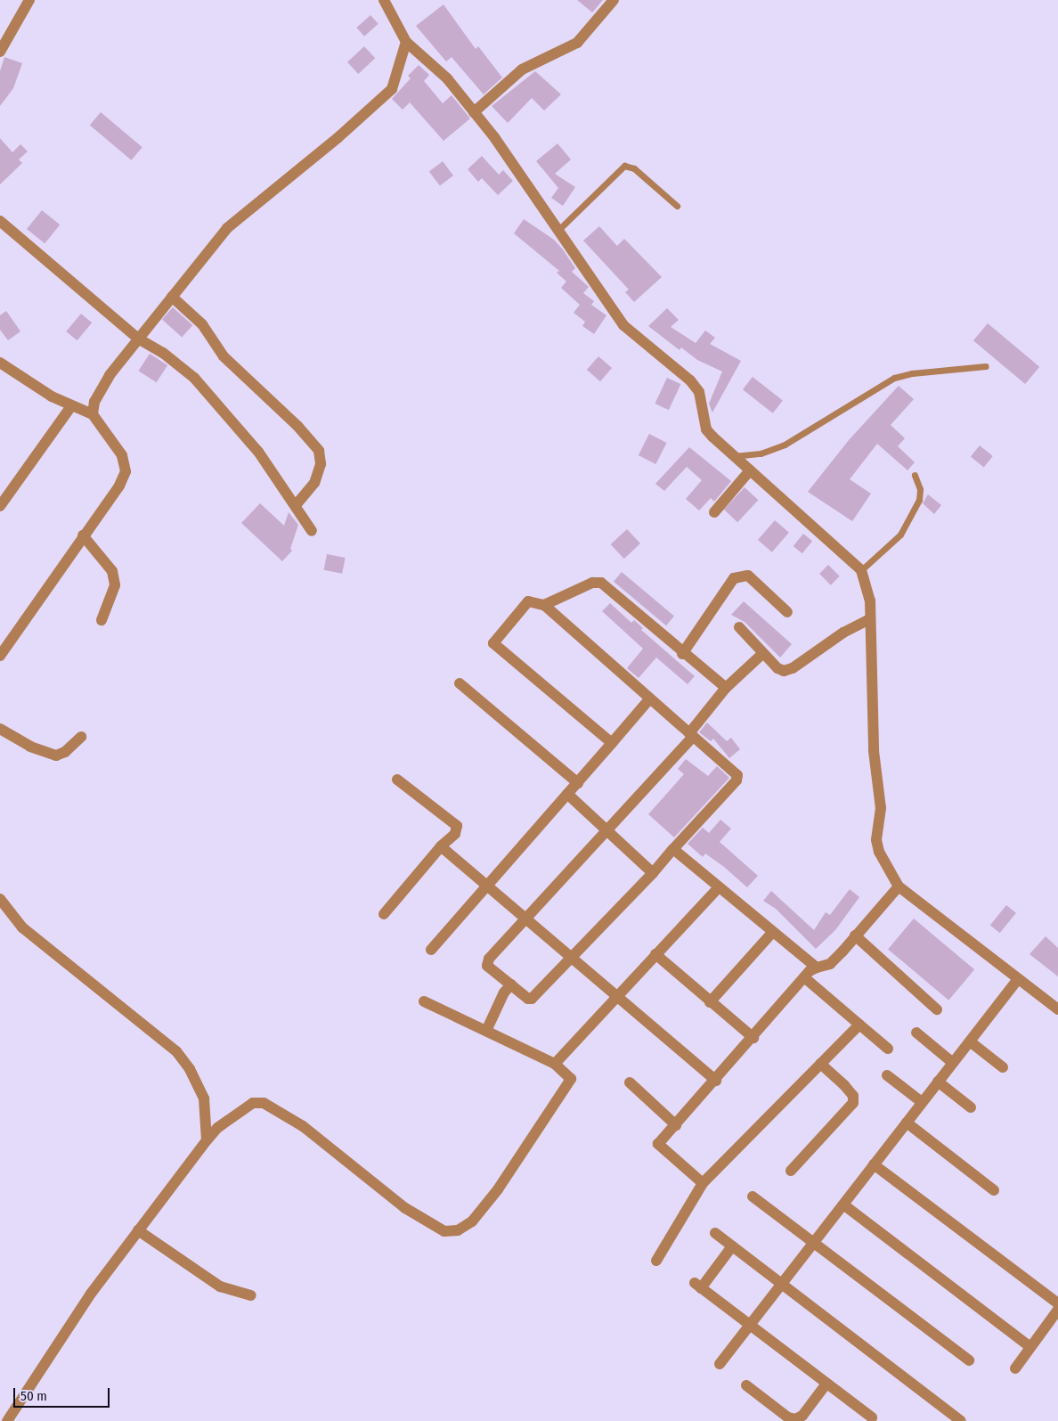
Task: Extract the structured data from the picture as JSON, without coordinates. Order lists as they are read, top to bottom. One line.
{"scale_bar":"50 m"}
